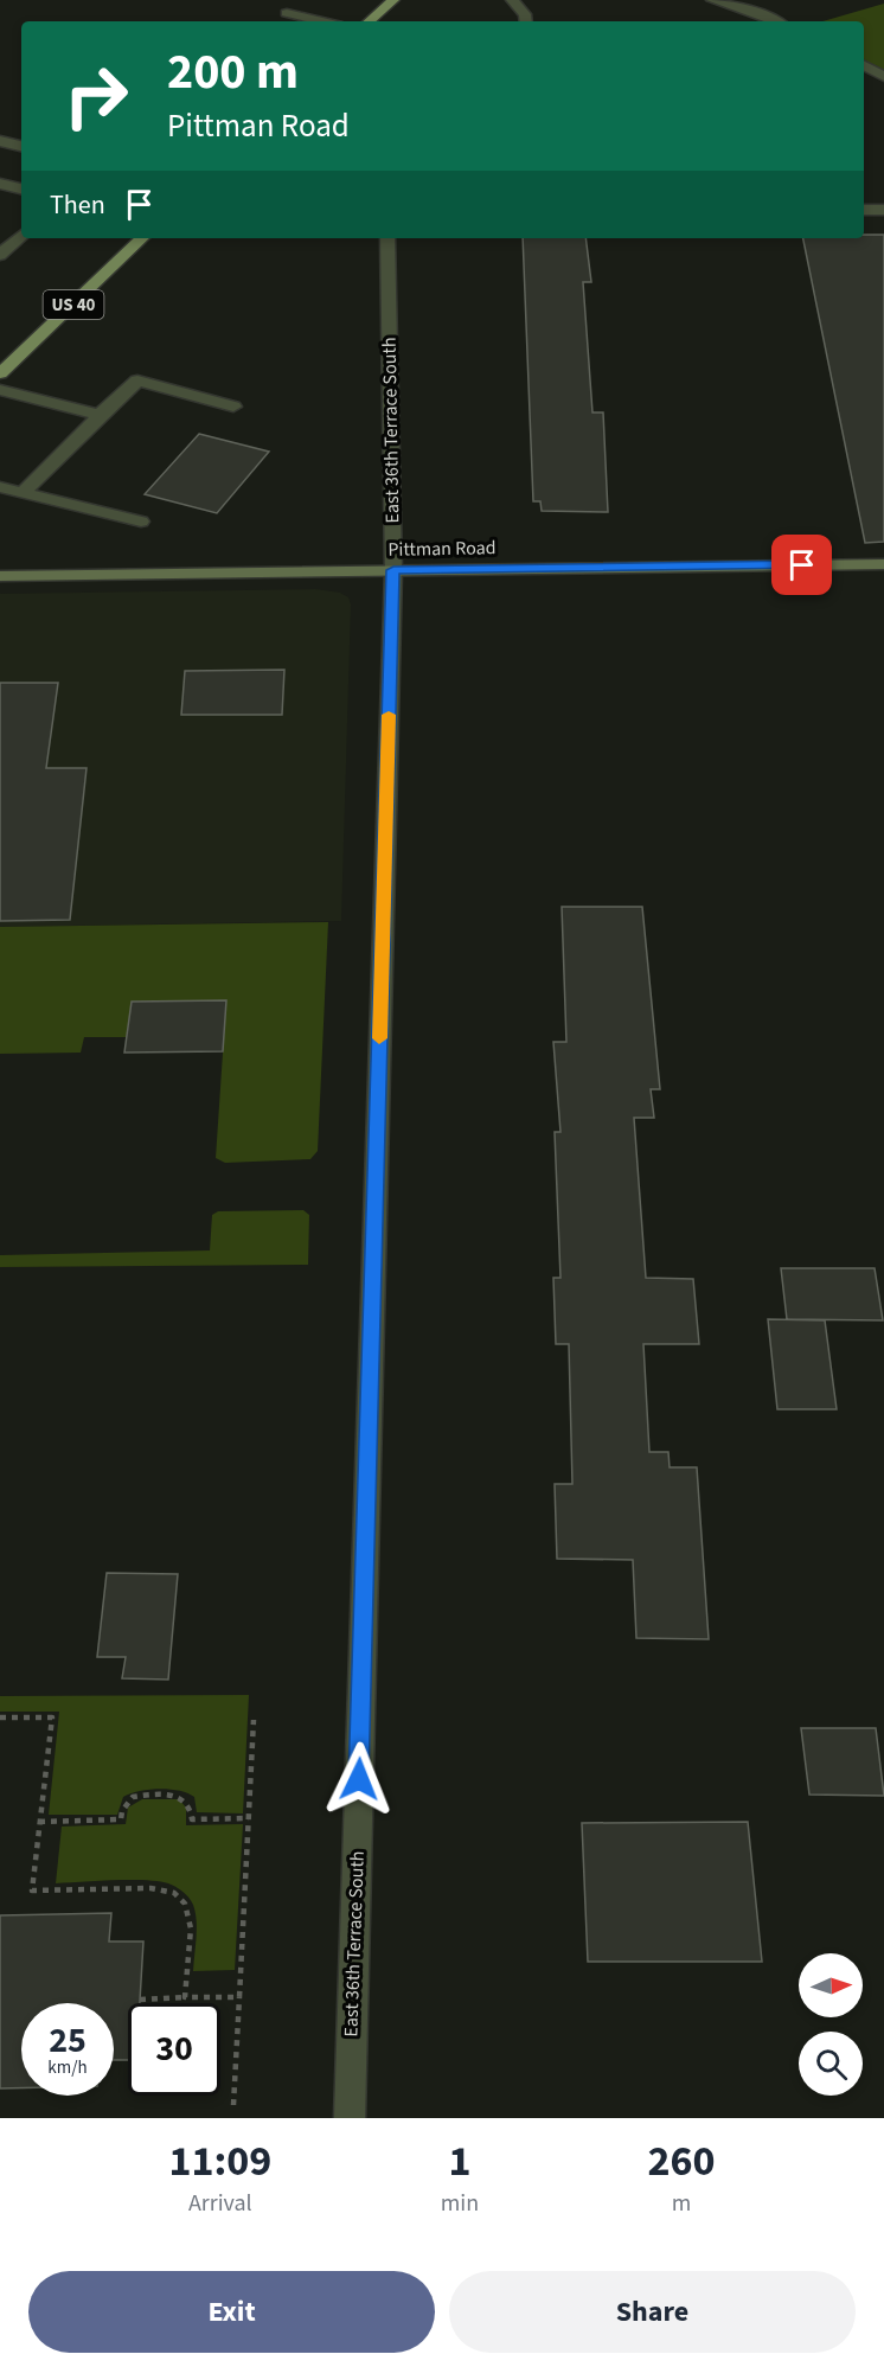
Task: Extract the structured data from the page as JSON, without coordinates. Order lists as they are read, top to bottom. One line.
{"streets":{"main road":["US 40"],"street":["East 36th Terrace South","Pittman Road"]},"crossings":[["East 36th Terrace South","Pittman Road"]],"north":"right","page":{"turn":["200 m","Pittman Road"],"then":"Then","speed":"25 km/h","limit":"30","eta":["11:09","Arrival","1","min","260","m"],"buttons":["Exit","Share"]}}
